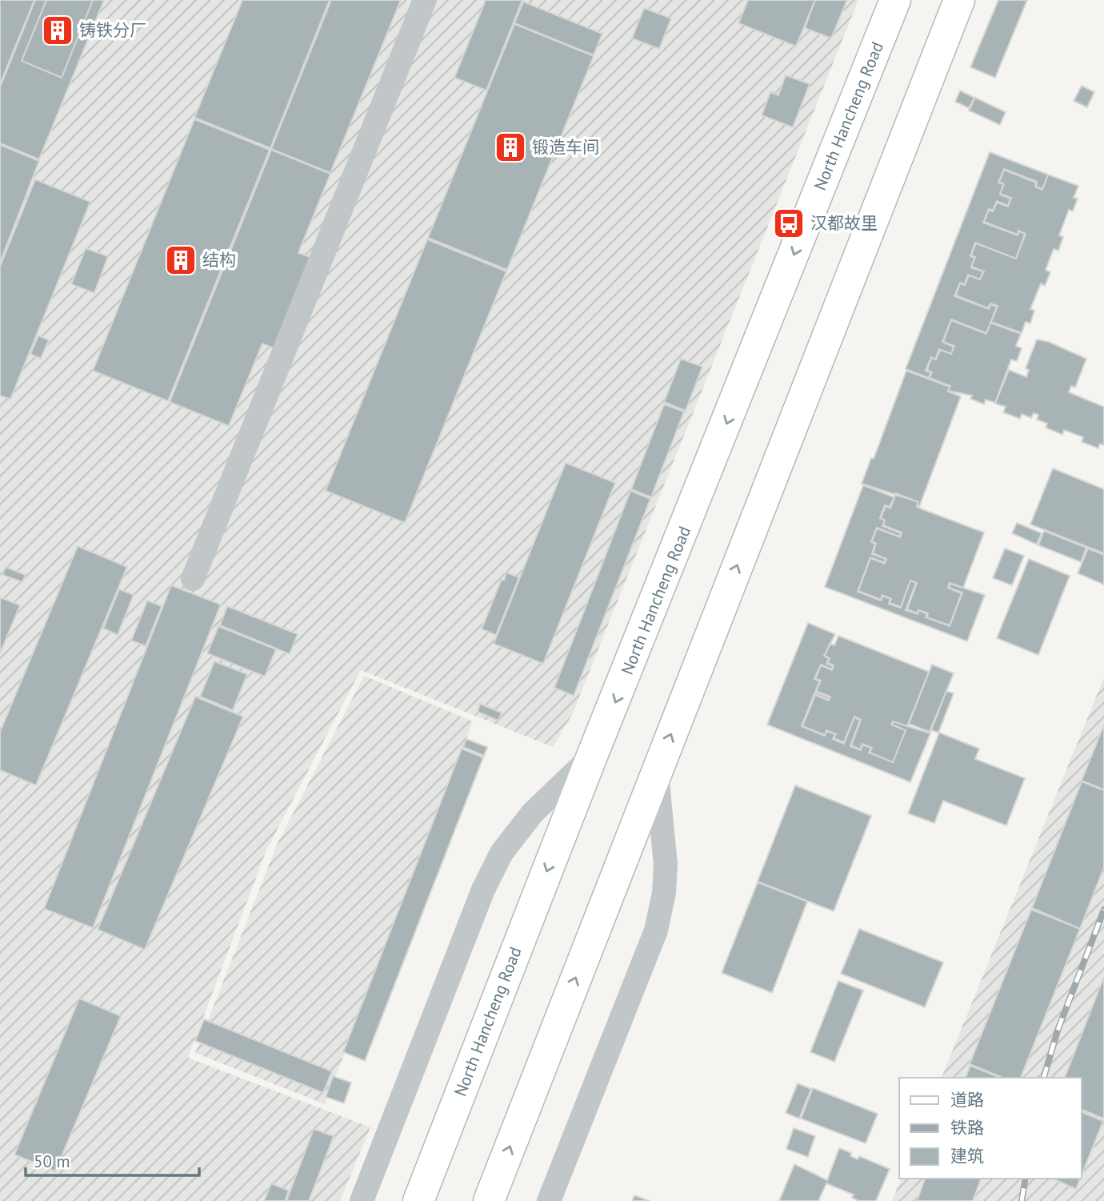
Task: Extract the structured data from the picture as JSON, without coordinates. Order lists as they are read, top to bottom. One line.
{"streets":{"main road":["North Hancheng Road"]},"places":{"building":["铸铁分厂","锻造车间","结构"],"bus stop":["汉都故里"]},"legend":["道路","铁路","建筑"],"scale_bar":"50 m"}
